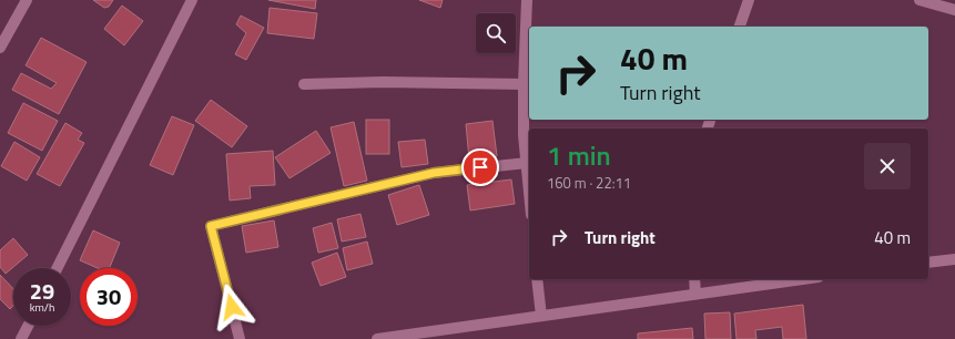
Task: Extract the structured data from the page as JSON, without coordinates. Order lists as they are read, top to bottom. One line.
{"page":{"turn":["40 m","Turn right"],"heading":["1 min","160 m · 22:11"],"list":[{"name":"Turn right","value":"40 m"}],"speed":"29 km/h","limit":"30"}}
